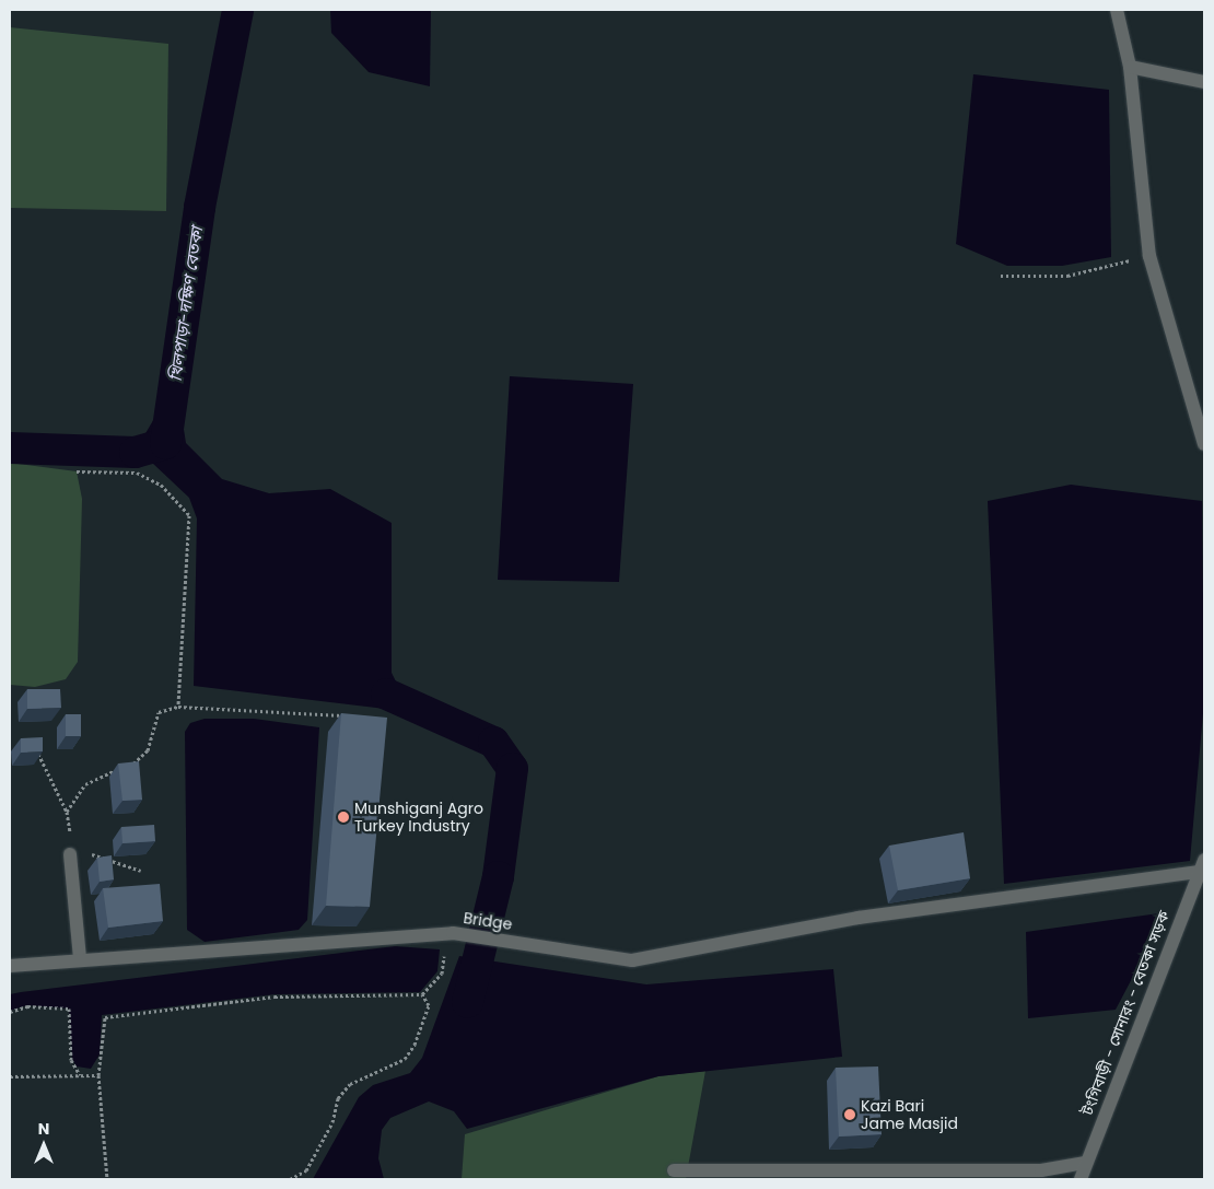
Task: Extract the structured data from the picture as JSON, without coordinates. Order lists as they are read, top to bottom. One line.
{"streets":{"street":["Bridge","টংগিবাড়ী - সোনারং - বেতকা সড়ক"]},"crossings":[["Bridge","টংগিবাড়ী - সোনারং - বেতকা সড়ক"]],"water":["খিলপাড়া-দক্ষিণ বেতকা"],"places":["Munshiganj Agro Turkey Industry","Kazi Bari Jame Masjid"],"north":"top"}
